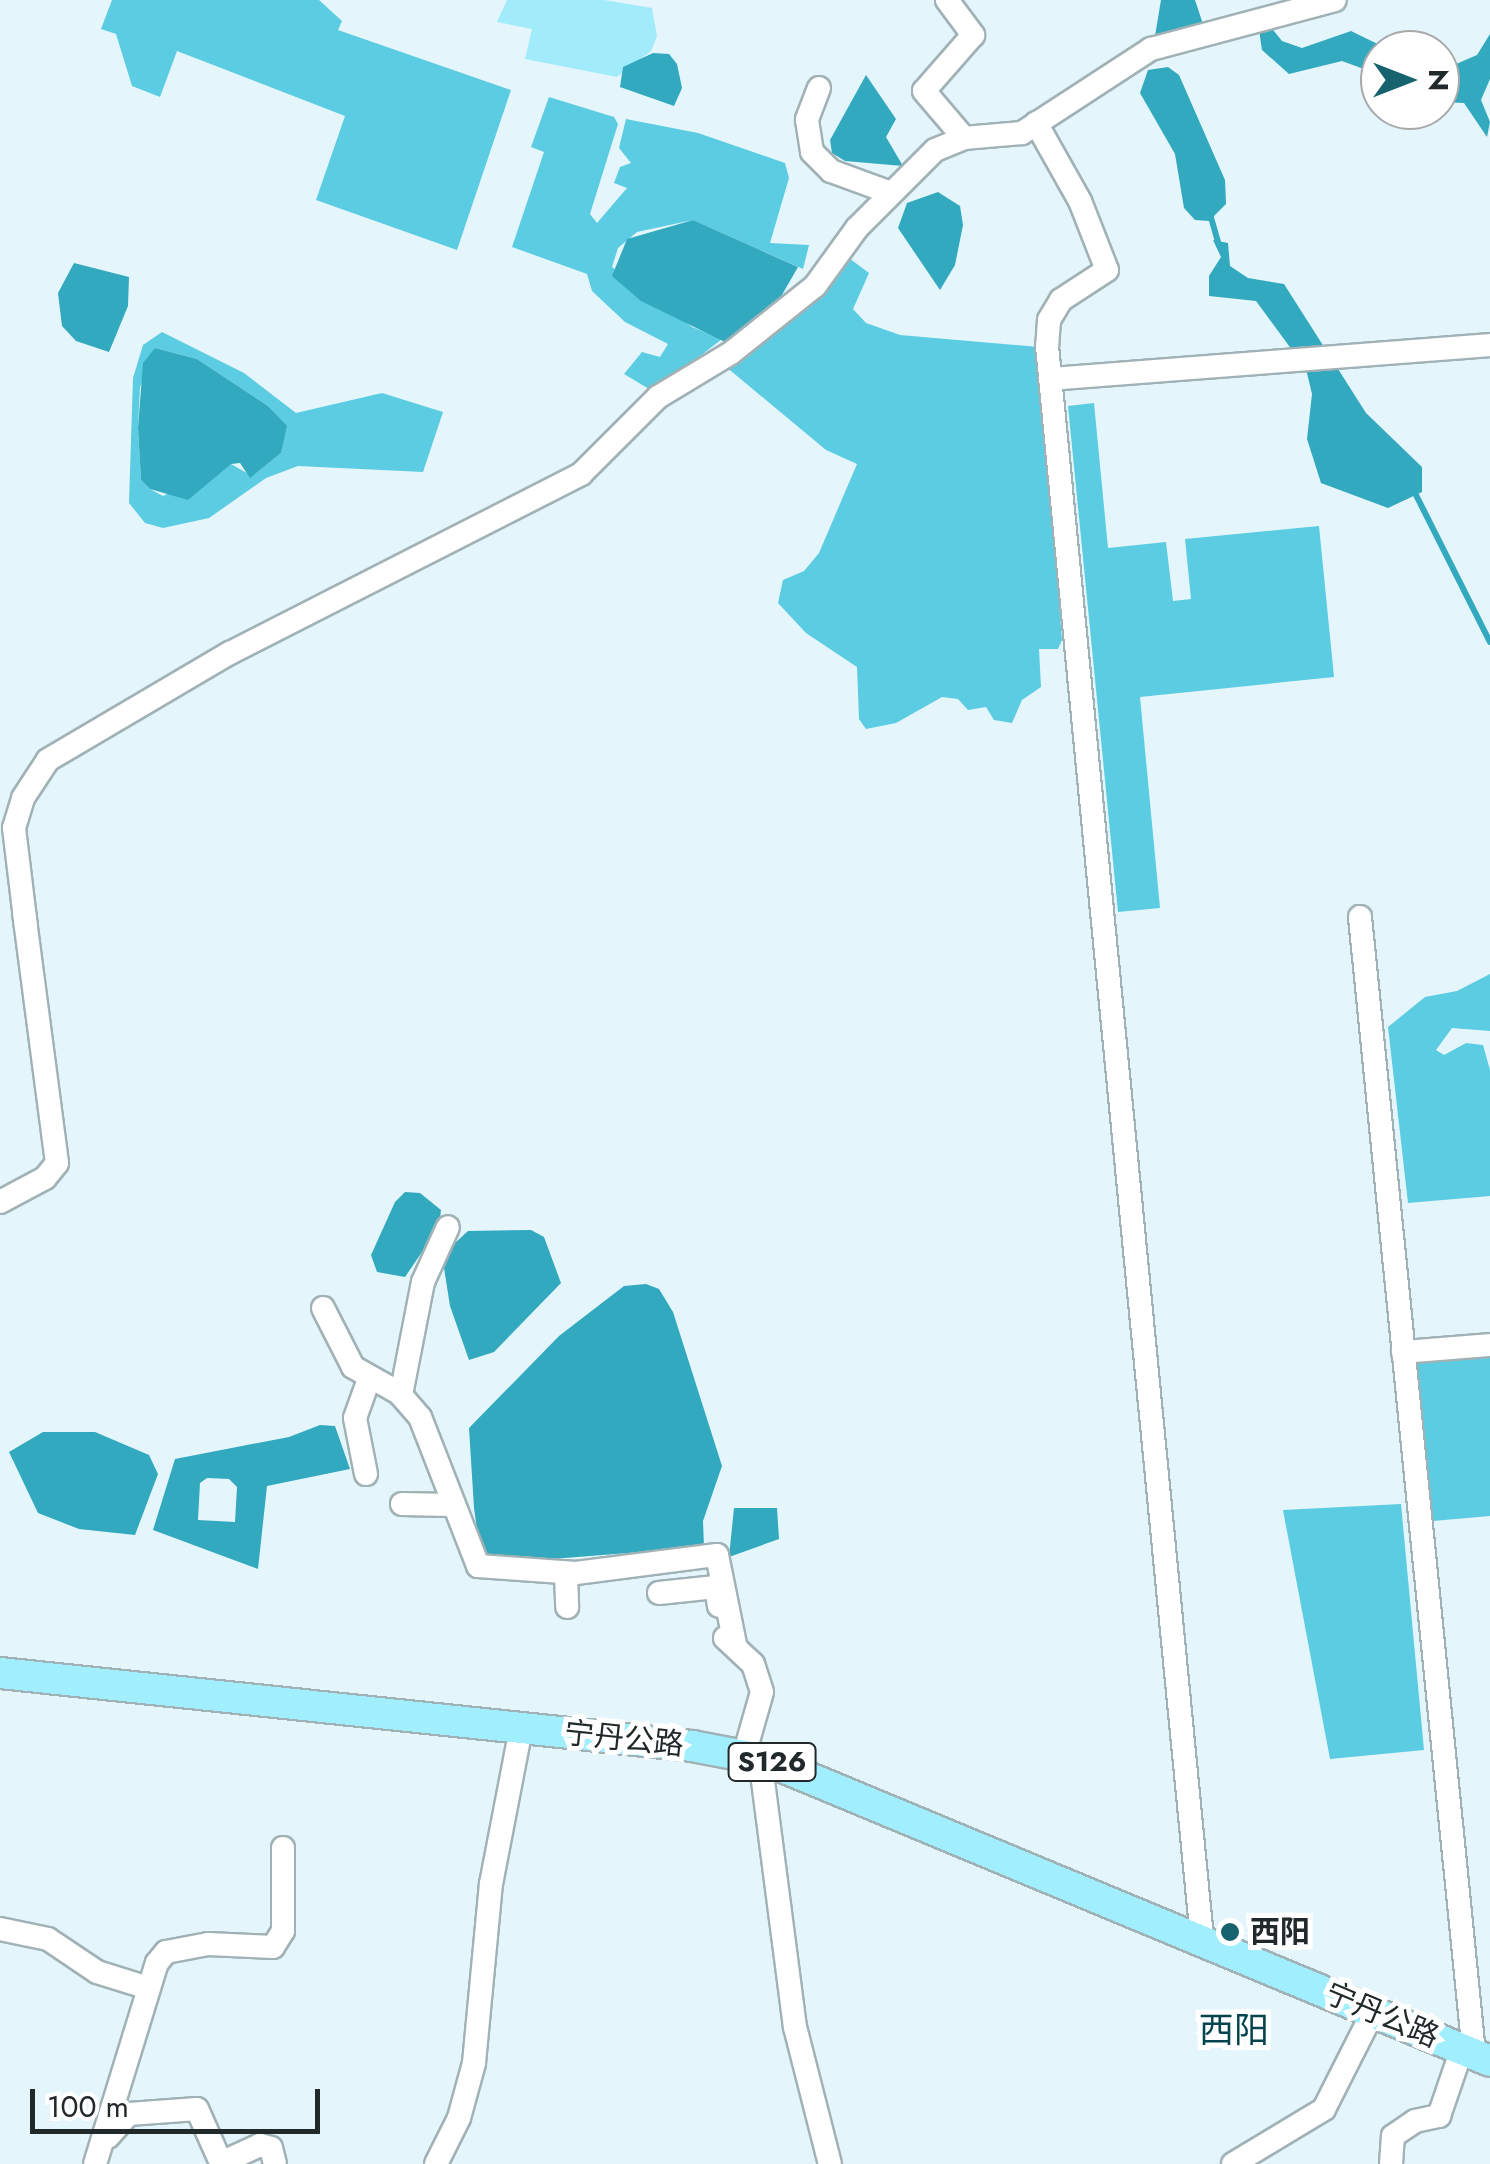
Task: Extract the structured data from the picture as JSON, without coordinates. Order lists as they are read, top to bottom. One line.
{"streets":{"main road":["宁丹公路","S126"]},"districts":["西阳"],"places":["西阳"],"scale_bar":"100 m","north":"right"}
